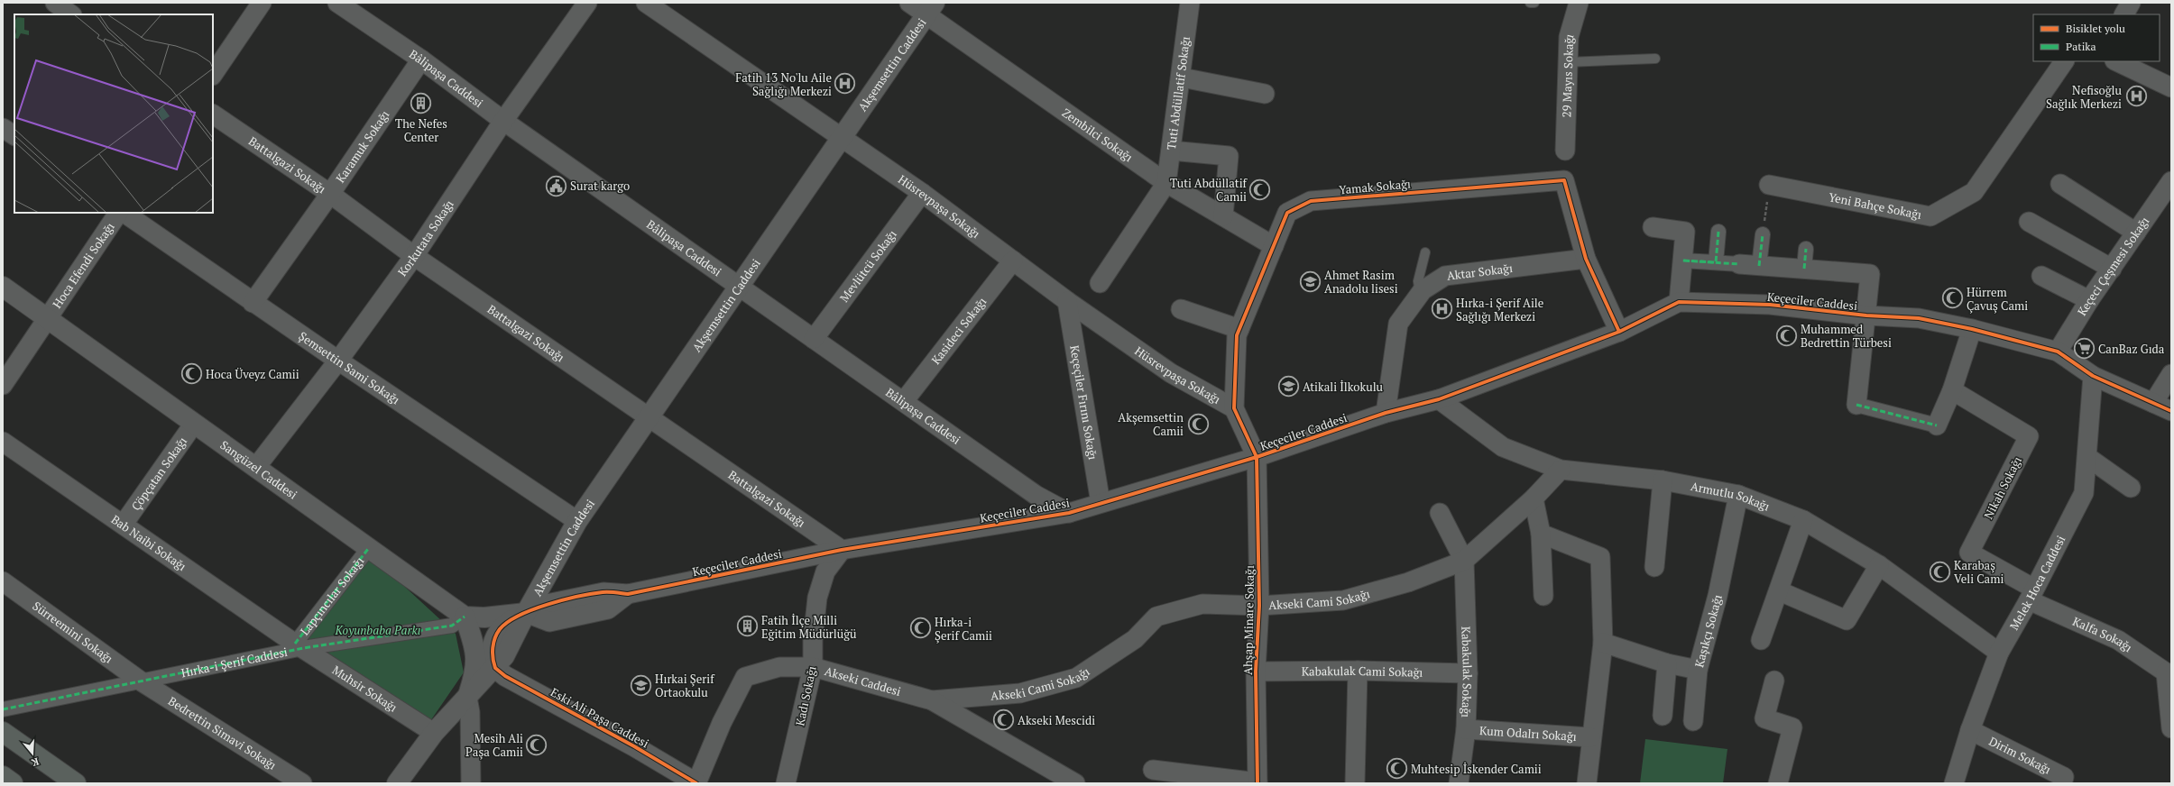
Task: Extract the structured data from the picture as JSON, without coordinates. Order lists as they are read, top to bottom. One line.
{"streets":{"street":["Akşemsettin Caddesi","29 Mayıs Sokağı","Bâlipaşa Caddesi","Tuti Abdüllatif Sokağı","Zembilci Sokağı","Karamuk Sokağı","Battalgazi Sokağı","Yamak Sokağı","Yeni Bahçe Sokağı","Hüsrevpaşa Sokağı","Korkutata Sokağı","Hoca Efendi Sokağı","Mevlütcü Sokağı","Keçeci Çeşmesi Sokağı","Aktar Sokağı","Keçeciler Caddesi","Kasideci Sokağı","Şemsettin Sami Sokağı","Keçeçiler Fırını Sokağı","Sangüzel Caddesi","Çöpçatan Sokağı","Nikah Sokağı","Armutlu Sokağı","Bab Naibi Sokağı","Melek Hoca Caddesi","Lapçıncılar Sokağı","Akseki Cami Sokağı","Ahşap Minare Sokağı","Kaşıkçı Sokağı","Sürreemini Sokağı","Kalfa Sokağı","Hırka-i Şerif Caddesi","Kabakulak Cami Sokağı","Kabakulak Sokağı","Akseki Caddesi","Muhsir Sokağı","Kadı Sokağı","Eski Ali Paşa Caddesi","Bedrettin Simavi Sokağı","Kum Odalrı Sokağı","Dirim Sokağı"]},"crossings":[["Akşemsettin Caddesi","Bâlipaşa Caddesi"],["Akşemsettin Caddesi","Zembilci Sokağı"],["Akşemsettin Caddesi","Battalgazi Sokağı"],["Akşemsettin Caddesi","Hüsrevpaşa Sokağı"],["Akşemsettin Caddesi","Keçeciler Caddesi"],["Akşemsettin Caddesi","Şemsettin Sami Sokağı"],["Akşemsettin Caddesi","Muhsir Sokağı"],["Akşemsettin Caddesi","Eski Ali Paşa Caddesi"],["Bâlipaşa Caddesi","Karamuk Sokağı"],["Bâlipaşa Caddesi","Korkutata Sokağı"],["Bâlipaşa Caddesi","Mevlütcü Sokağı"],["Bâlipaşa Caddesi","Keçeciler Caddesi"],["Bâlipaşa Caddesi","Kasideci Sokağı"],["Tuti Abdüllatif Sokağı","Zembilci Sokağı"],["Zembilci Sokağı","Yamak Sokağı"],["Karamuk Sokağı","Battalgazi Sokağı"],["Karamuk Sokağı","Şemsettin Sami Sokağı"],["Battalgazi Sokağı","Korkutata Sokağı"],["Battalgazi Sokağı","Keçeciler Caddesi"],["Battalgazi Sokağı","Kadı Sokağı"],["Yamak Sokağı","Hüsrevpaşa Sokağı"],["Yamak Sokağı","Aktar Sokağı"],["Yamak Sokağı","Keçeciler Caddesi"],["Yamak Sokağı","Ahşap Minare Sokağı"],["Hüsrevpaşa Sokağı","Mevlütcü Sokağı"],["Hüsrevpaşa Sokağı","Kasideci Sokağı"],["Hüsrevpaşa Sokağı","Keçeçiler Fırını Sokağı"],["Korkutata Sokağı","Şemsettin Sami Sokağı"],["Korkutata Sokağı","Sangüzel Caddesi"],["Hoca Efendi Sokağı","Sangüzel Caddesi"],["Keçeci Çeşmesi Sokağı","Keçeciler Caddesi"],["Aktar Sokağı","Keçeciler Caddesi"],["Keçeciler Caddesi","Keçeçiler Fırını Sokağı"],["Keçeciler Caddesi","Armutlu Sokağı"],["Keçeciler Caddesi","Melek Hoca Caddesi"],["Keçeciler Caddesi","Ahşap Minare Sokağı"],["Keçeciler Caddesi","Kadı Sokağı"],["Sangüzel Caddesi","Çöpçatan Sokağı"],["Sangüzel Caddesi","Lapçıncılar Sokağı"],["Sangüzel Caddesi","Hırka-i Şerif Caddesi"],["Çöpçatan Sokağı","Bab Naibi Sokağı"],["Nikah Sokağı","Melek Hoca Caddesi"],["Nikah Sokağı","Kalfa Sokağı"],["Armutlu Sokağı","Melek Hoca Caddesi"],["Armutlu Sokağı","Akseki Cami Sokağı"],["Armutlu Sokağı","Kaşıkçı Sokağı"],["Bab Naibi Sokağı","Lapçıncılar Sokağı"],["Bab Naibi Sokağı","Hırka-i Şerif Caddesi"],["Bab Naibi Sokağı","Muhsir Sokağı"],["Melek Hoca Caddesi","Kalfa Sokağı"],["Melek Hoca Caddesi","Dirim Sokağı"],["Lapçıncılar Sokağı","Hırka-i Şerif Caddesi"],["Lapçıncılar Sokağı","Muhsir Sokağı"],["Akseki Cami Sokağı","Ahşap Minare Sokağı"],["Akseki Cami Sokağı","Kabakulak Sokağı"],["Akseki Cami Sokağı","Akseki Caddesi"],["Ahşap Minare Sokağı","Kabakulak Cami Sokağı"],["Sürreemini Sokağı","Hırka-i Şerif Caddesi"],["Sürreemini Sokağı","Bedrettin Simavi Sokağı"],["Hırka-i Şerif Caddesi","Muhsir Sokağı"],["Hırka-i Şerif Caddesi","Bedrettin Simavi Sokağı"],["Kabakulak Cami Sokağı","Kabakulak Sokağı"],["Kabakulak Sokağı","Kum Odalrı Sokağı"],["Akseki Caddesi","Kadı Sokağı"],["Akseki Caddesi","Eski Ali Paşa Caddesi"]],"parks":["Koyunbaba Parkı"],"places":{"hospital":["Fatih 13 No'lu Aile Sağlığı Merkezi","Nefisoğlu Sağlık Merkezi","Hırka-i Şerif Aile Sağlığı Merkezi"],"building":["The Nefes Center","Fatih İlçe Milli Eğitim Müdürlüğü"],"public building":["Surat kargo"],"mosque":["Tuti Abdüllatif Camii","Hürrem Çavuş Cami","Muhammed Bedrettin Türbesi","Hoca Üveyz Camii","Akşemsettin Camii","Karabaş Veli Cami","Hırka-i Şerif Camii","Akseki Mescidi","Mesih Ali Paşa Camii","Muhtesip İskender Camii"],"school or university":["Ahmet Rasim Anadolu lisesi","Atikali İlkokulu","Hırkai Şerif Ortaokulu"],"supermarket":["CanBaz Gıda"]},"legend":["Bisiklet yolu","Patika"],"north":"bottom"}
